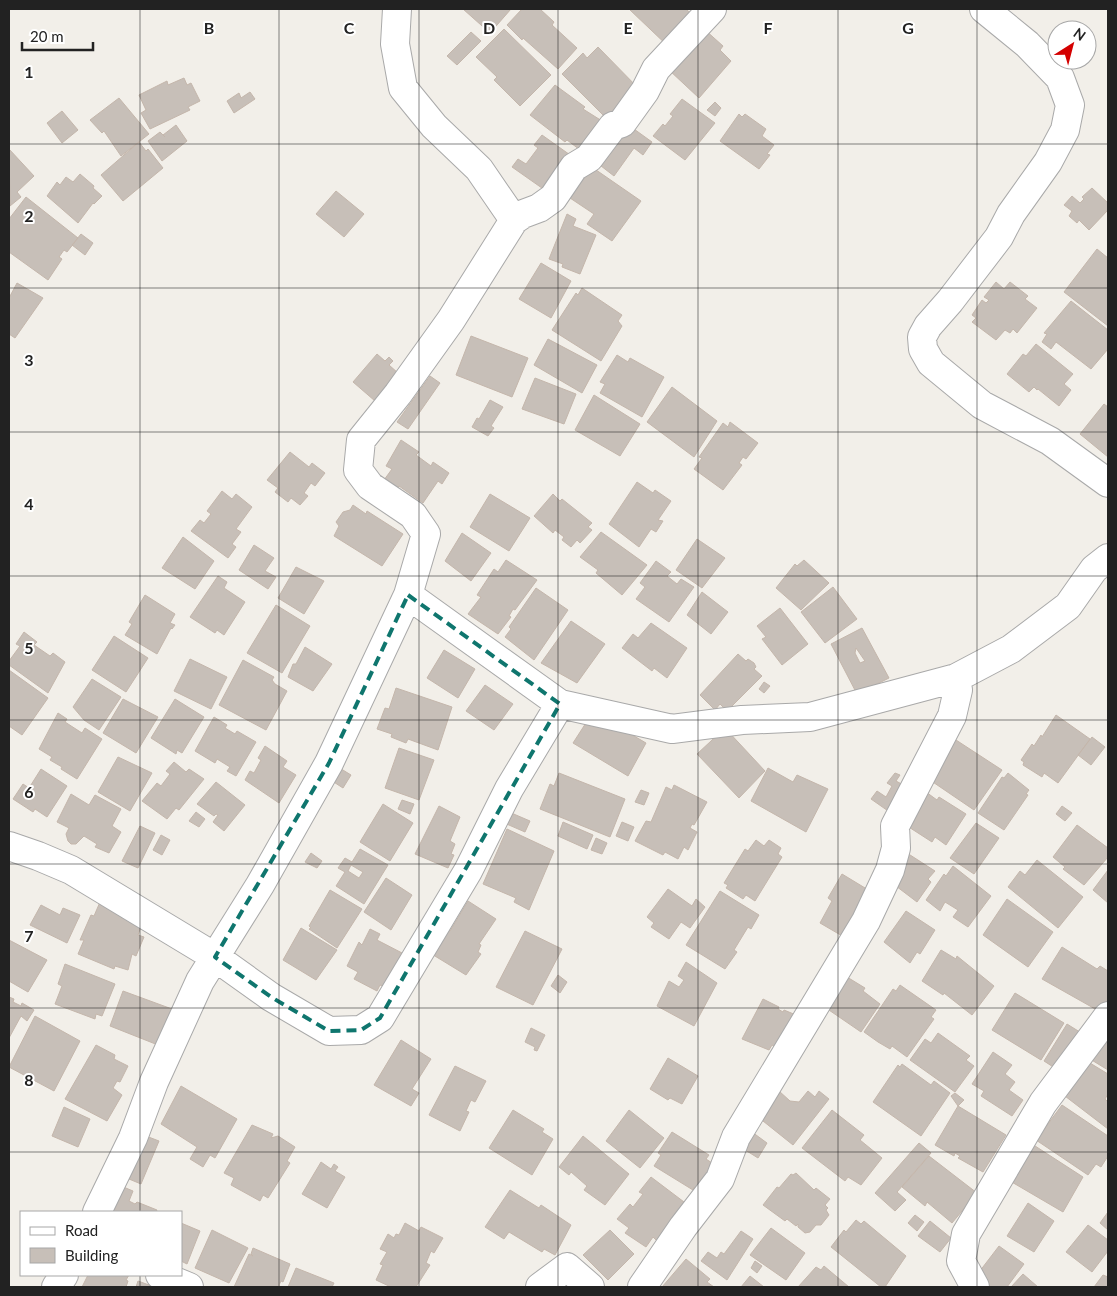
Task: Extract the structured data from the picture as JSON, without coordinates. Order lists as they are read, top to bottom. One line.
{"legend":["Road","Building"],"scale_bar":"20 m","north":"top right","grid":{"columns":["B","C","D","E","F","G"],"rows":["1","2","3","4","5","6","7","8"]}}
